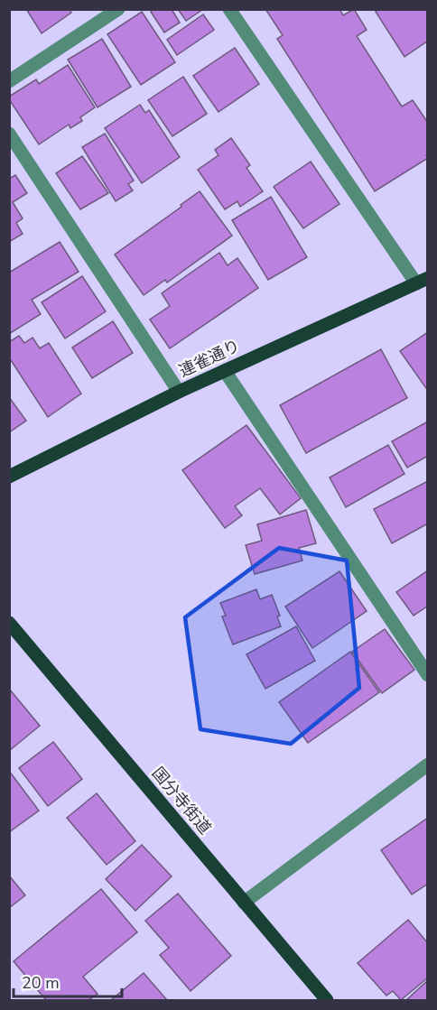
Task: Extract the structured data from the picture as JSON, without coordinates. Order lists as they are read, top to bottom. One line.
{"streets":{"main road":["連雀通り","国分寺街道"]},"scale_bar":"20 m"}
